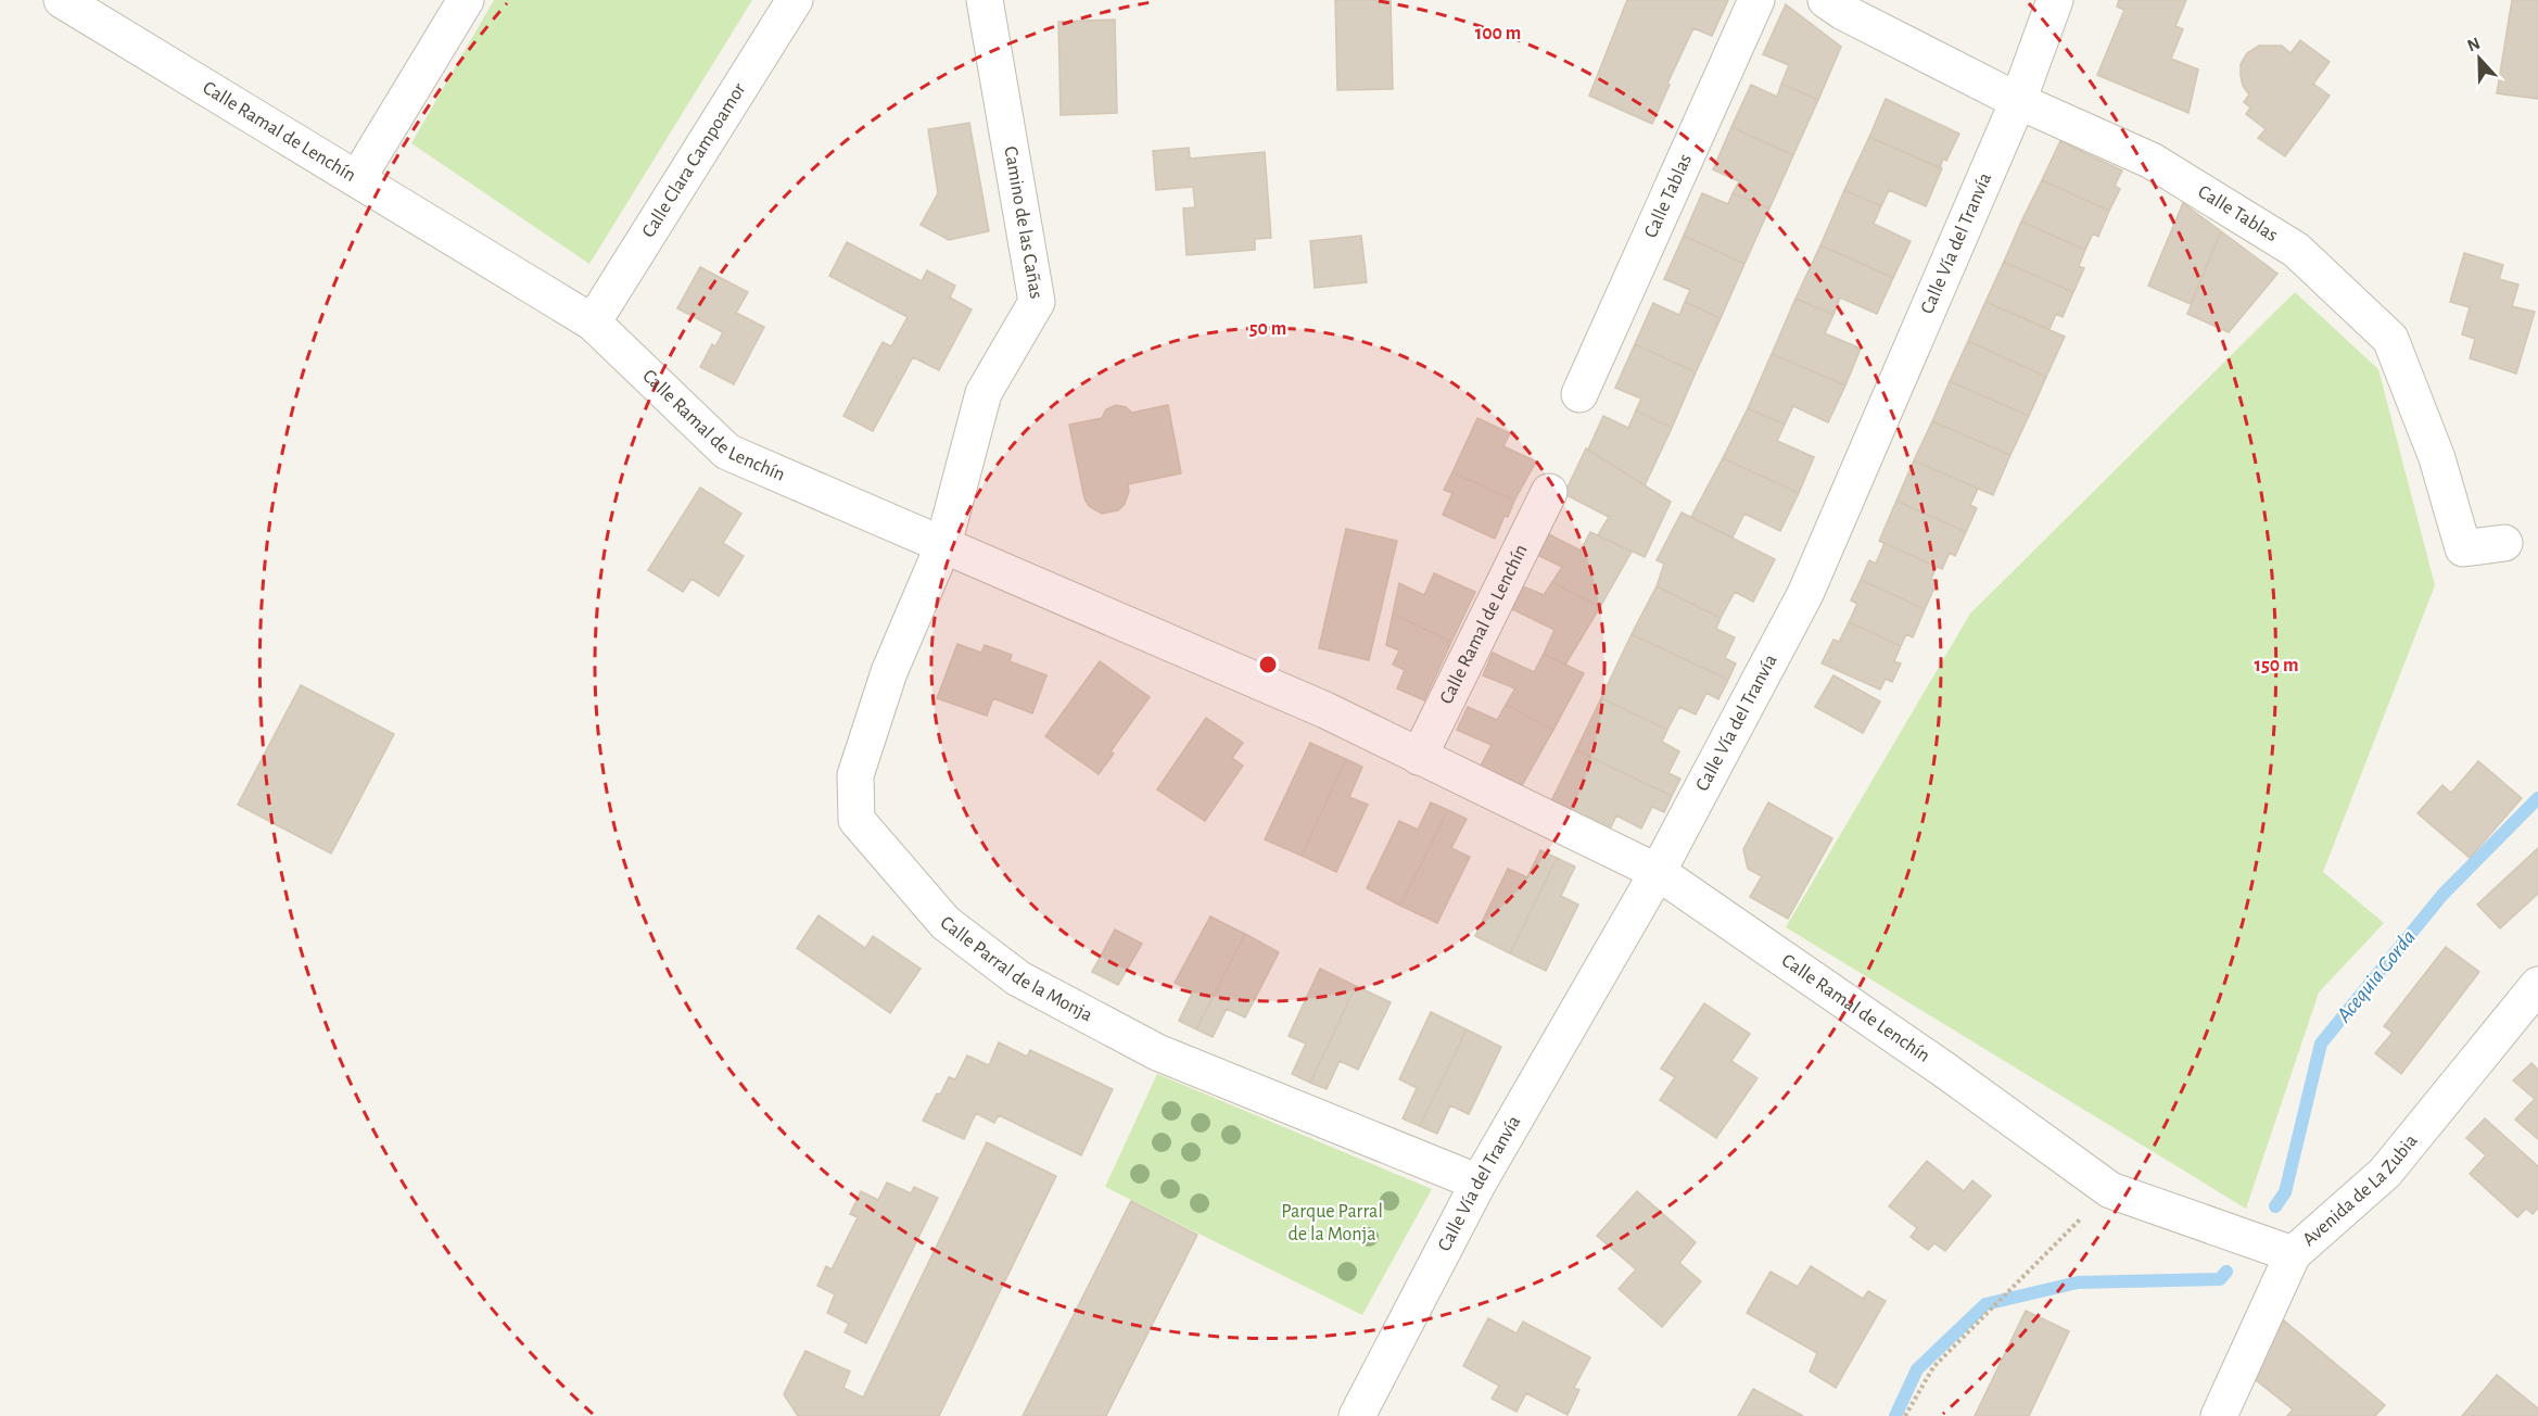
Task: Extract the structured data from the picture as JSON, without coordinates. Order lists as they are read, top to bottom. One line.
{"streets":{"street":["Calle Ramal de Lenchín","Calle Clara Campoamor","Calle Tablas","Camino de las Cañas","Calle Vía del Tranvía","Calle Parral de la Monja","Avenida de La Zubia"]},"crossings":[["Calle Ramal de Lenchín","Calle Clara Campoamor"],["Calle Ramal de Lenchín","Camino de las Cañas"],["Calle Ramal de Lenchín","Calle Vía del Tranvía"],["Calle Ramal de Lenchín","Calle Parral de la Monja"],["Calle Ramal de Lenchín","Avenida de La Zubia"],["Calle Tablas","Calle Vía del Tranvía"],["Camino de las Cañas","Calle Parral de la Monja"],["Calle Vía del Tranvía","Calle Parral de la Monja"]],"water":["Acequia Gorda"],"parks":["Parque Parral de la Monja"],"north":"top","rings":["100 m","50 m","150 m"]}
